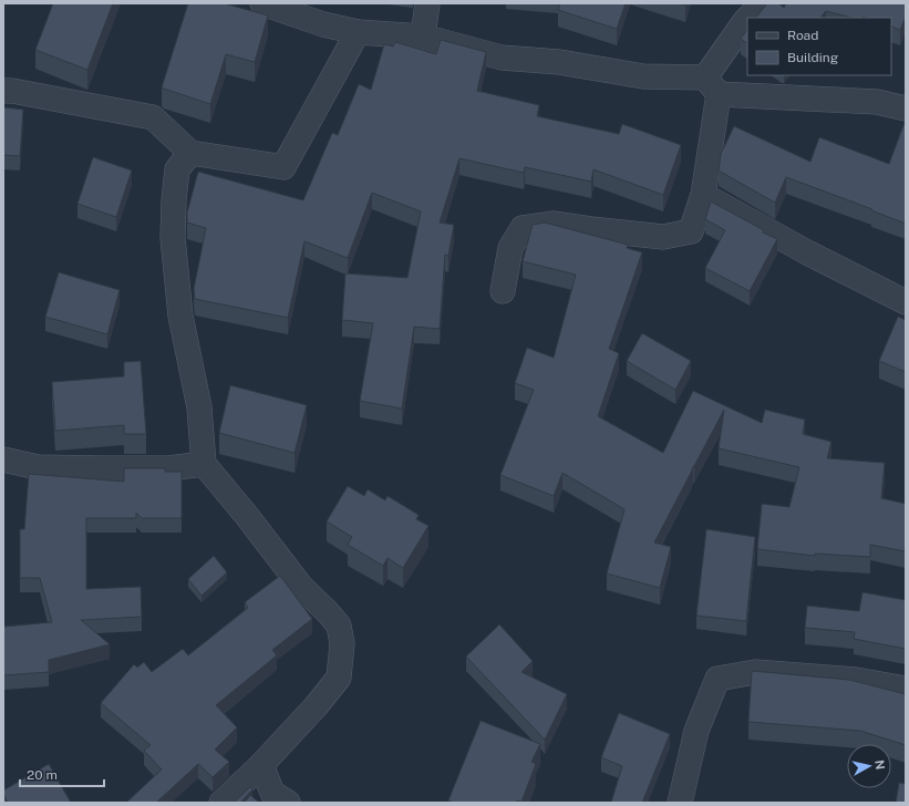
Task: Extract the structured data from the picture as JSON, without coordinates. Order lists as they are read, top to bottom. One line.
{"legend":["Road","Building"],"scale_bar":"20 m","north":"right"}
